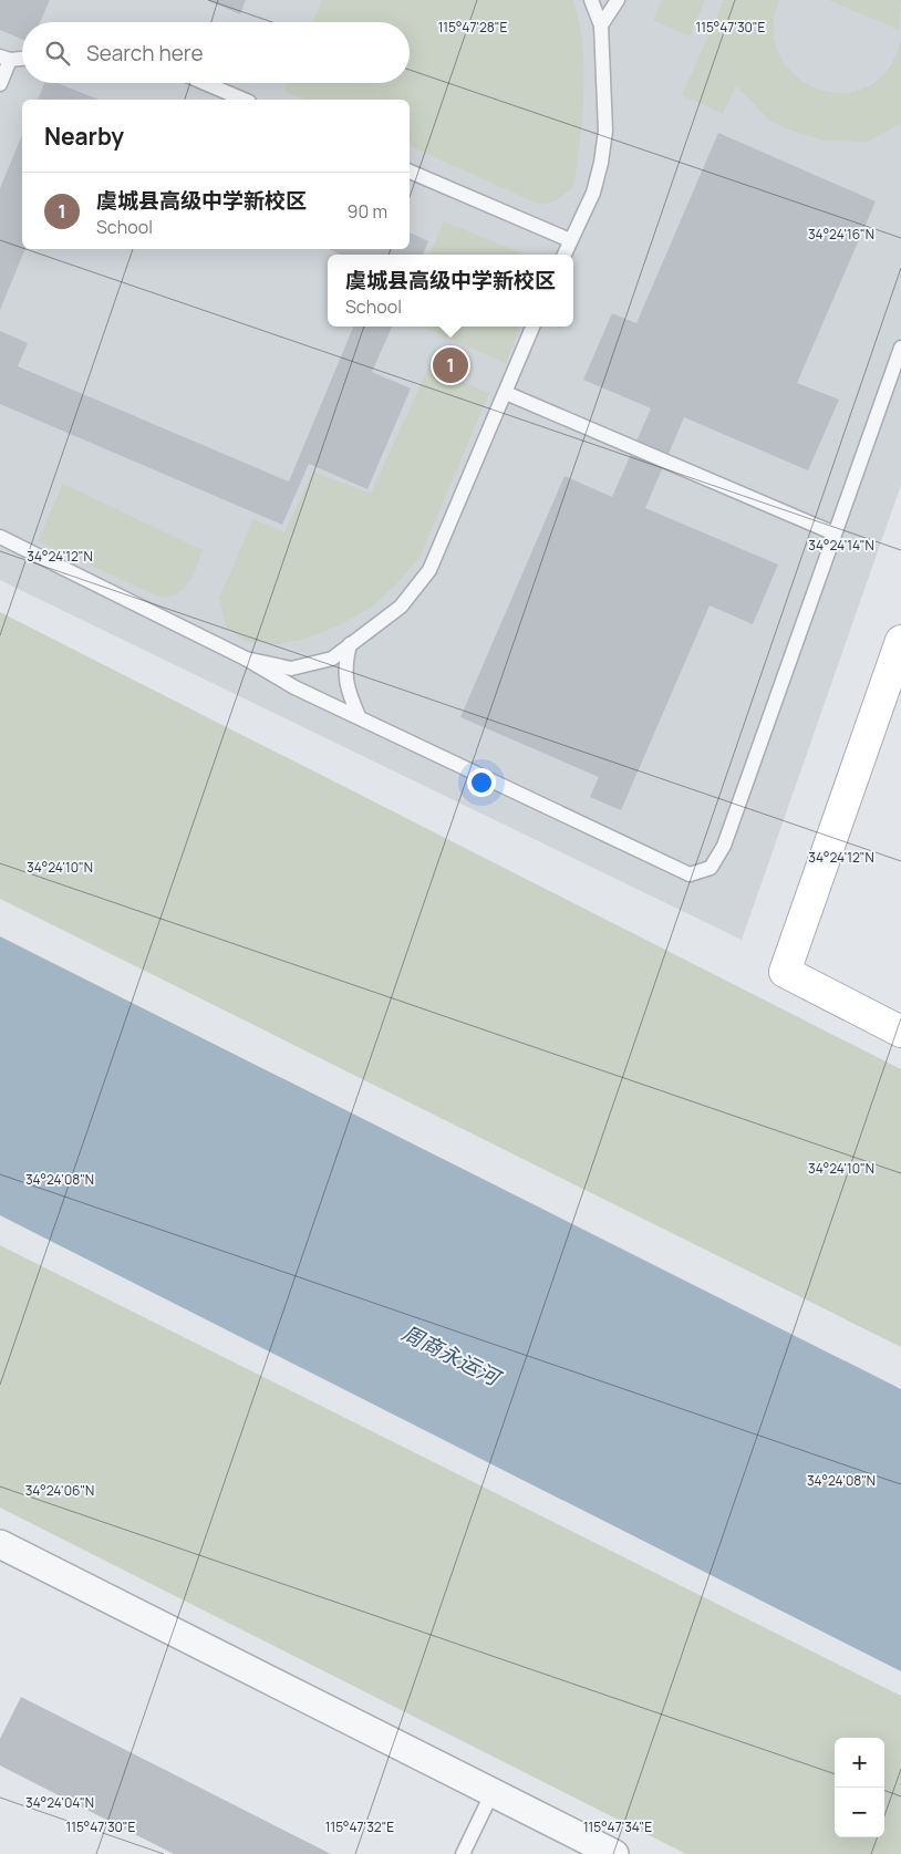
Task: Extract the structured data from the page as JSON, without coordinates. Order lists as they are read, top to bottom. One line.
{"water":["周商永运河"],"page":{"search":"Search here","heading":"Nearby","list":[{"mark":"1","name":"虞城县高级中学新校区","note":"School","value":"90 m"}],"popup":["虞城县高级中学新校区","School"],"pins":"1","map_buttons":["+","−"]},"coordinates":["115°47'28\"E","115°47'30\"E","34°24'16\"N","34°24'14\"N","34°24'12\"N","34°24'10\"N","34°24'08\"N","34°24'06\"N","34°24'04\"N","115°47'32\"E","115°47'34\"E"]}
